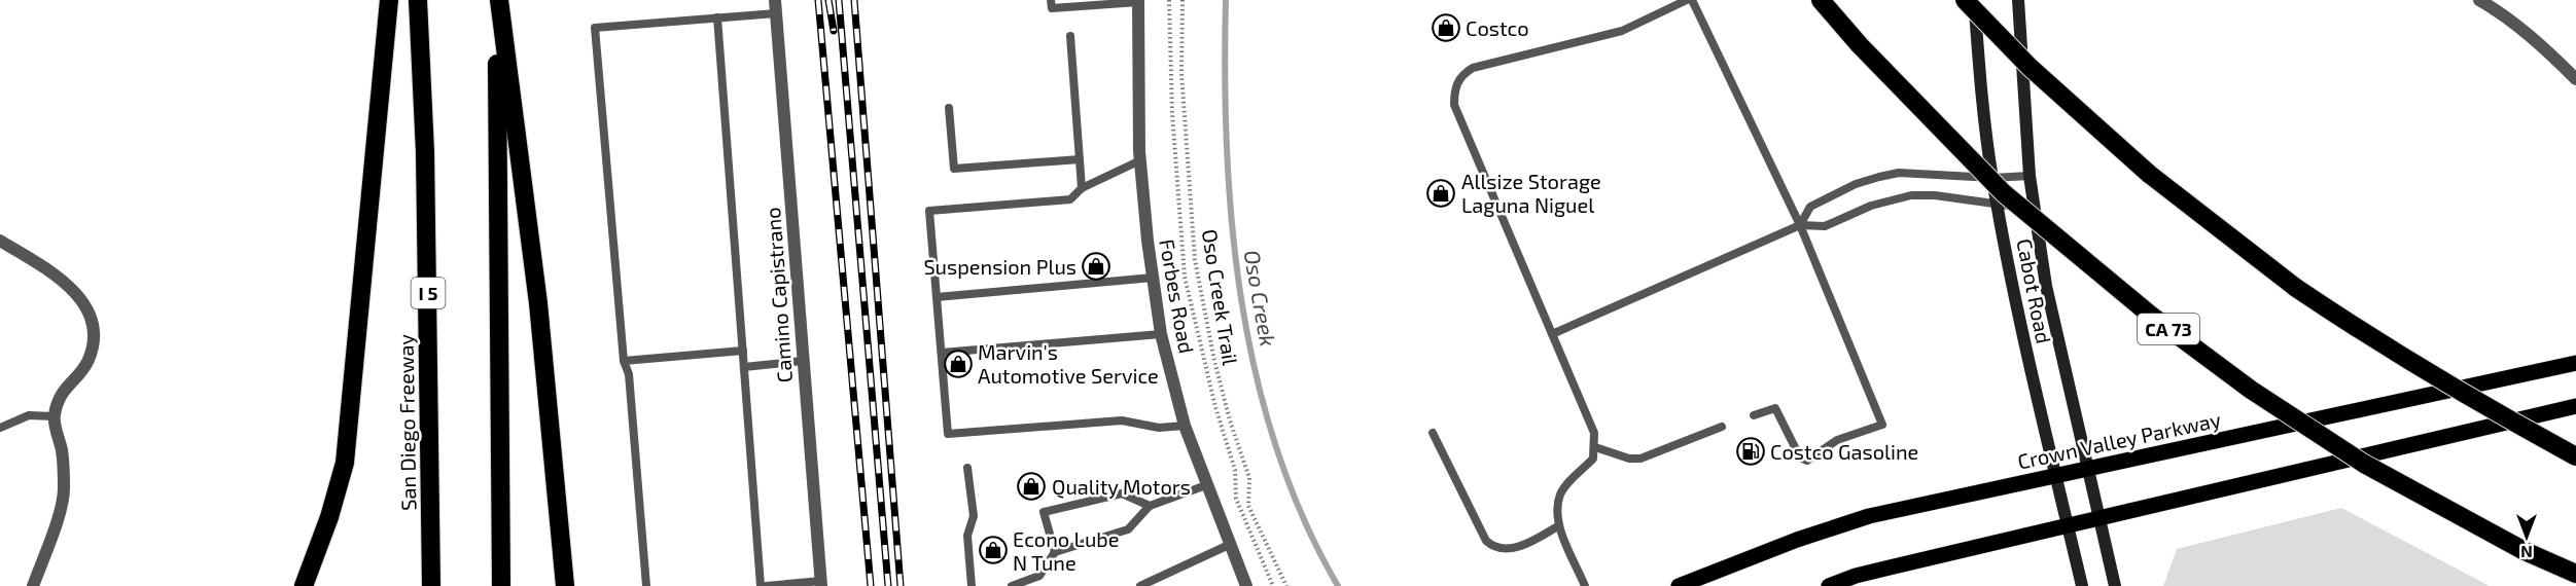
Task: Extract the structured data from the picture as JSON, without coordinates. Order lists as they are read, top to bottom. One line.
{"streets":{"highway":["I 5","CA 73","San Diego Freeway"],"main road":["Cabot Road","Crown Valley Parkway"],"street":["Camino Capistrano","Forbes Road"],"path":["Oso Creek Trail"]},"crossings":[["Cabot Road","Crown Valley Parkway"]],"water":["Oso Creek"],"places":{"shop":["Costco","Allsize Storage Laguna Niguel","Suspension Plus","Marvin's Automotive Service","Quality Motors","Econo Lube N Tune"],"fuel station":["Costco Gasoline"]},"north":"bottom"}
